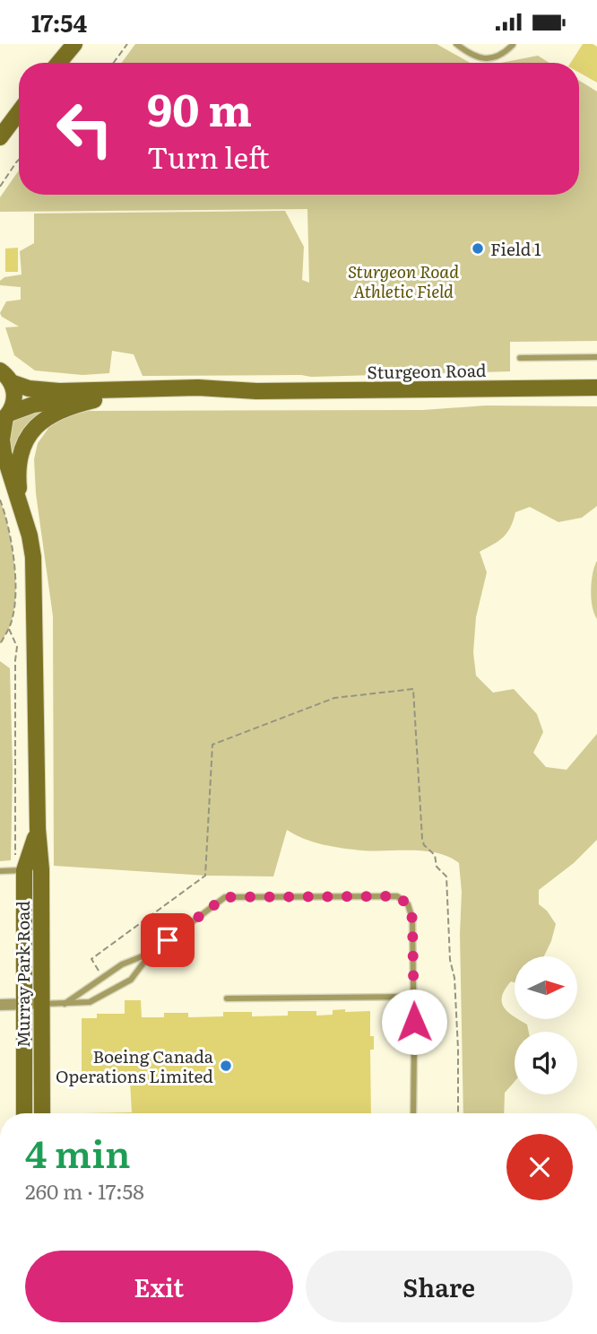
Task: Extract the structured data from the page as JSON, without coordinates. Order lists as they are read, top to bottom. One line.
{"streets":{"street":["Sturgeon Road","Murray Park Road"]},"crossings":[["Sturgeon Road","Murray Park Road"]],"parks":["Sturgeon Road Athletic Field"],"places":["Field 1","Boeing Canada Operations Limited"],"north":"right","page":{"status":"17:54","turn":["90 m","Turn left"],"heading":["4 min","260 m · 17:58"],"buttons":["Exit","Share"]}}
